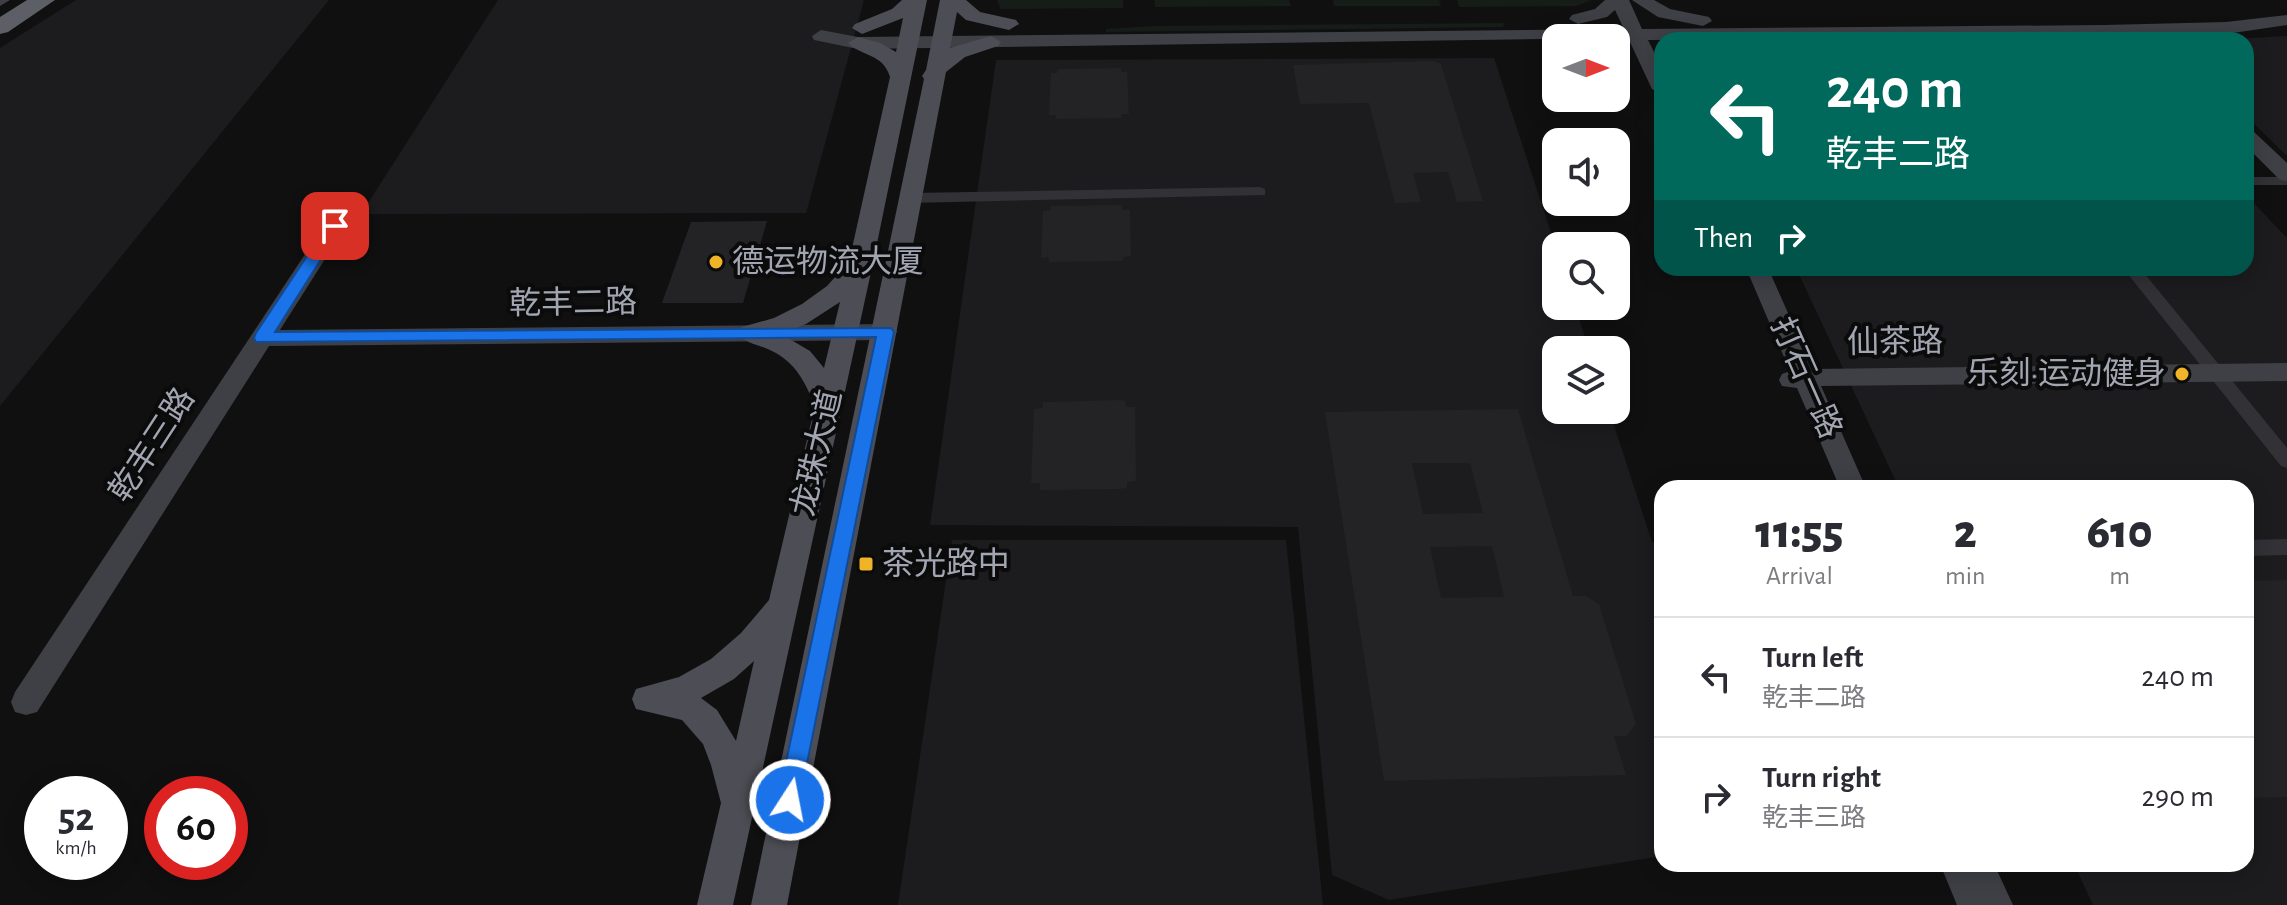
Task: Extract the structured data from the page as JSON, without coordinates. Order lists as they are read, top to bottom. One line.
{"streets":{"main road":["乾丰二路","仙茶路","打石一路","乾丰三路","龙珠大道"]},"crossings":[["乾丰二路","乾丰三路"],["乾丰二路","龙珠大道"],["仙茶路","打石一路"]],"places":{"other":["德运物流大厦","乐刻·运动健身"],"transit":["茶光路中"]},"north":"right","page":{"turn":["240 m","乾丰二路"],"then":"Then","eta":["11:55","Arrival","2","min","610","m"],"list":[{"name":"Turn left","note":"乾丰二路","value":"240 m"},{"name":"Turn right","note":"乾丰三路","value":"290 m"}],"speed":"52 km/h","limit":"60"}}
